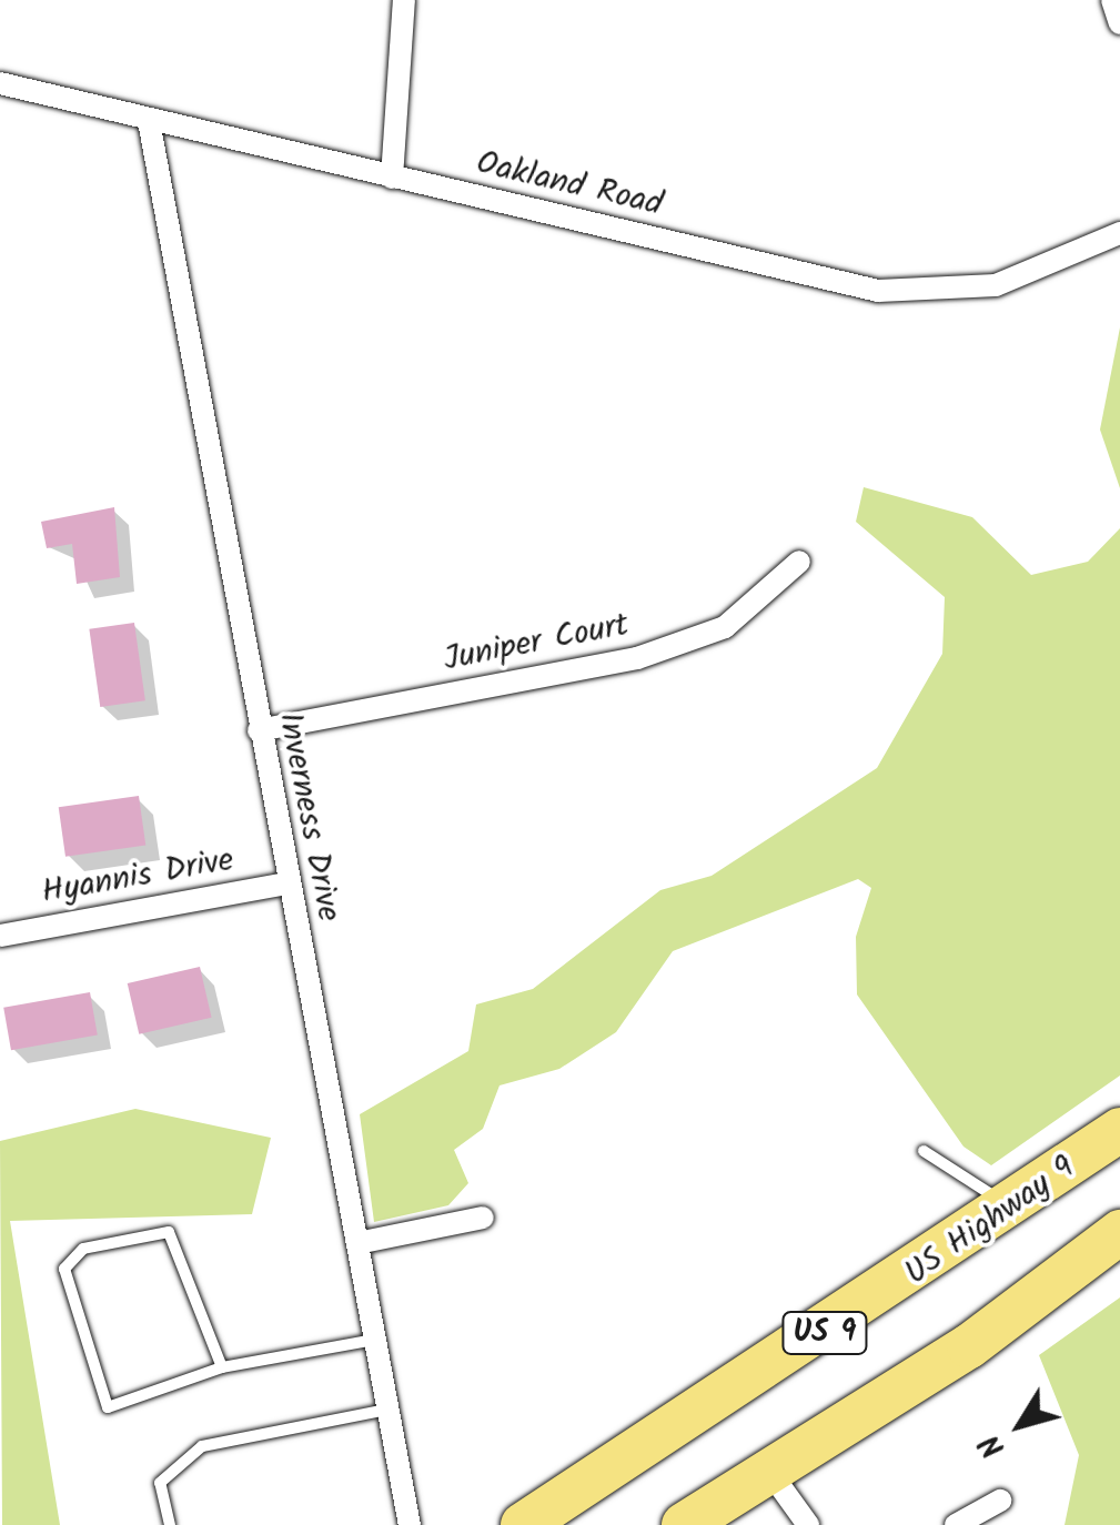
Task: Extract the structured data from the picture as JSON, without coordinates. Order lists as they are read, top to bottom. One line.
{"streets":{"highway":["US Highway 9","US 9"],"street":["Oakland Road","Juniper Court","Inverness Drive","Hyannis Drive"]},"crossings":[["Oakland Road","Inverness Drive"],["Juniper Court","Inverness Drive"],["Inverness Drive","Hyannis Drive"]],"north":"bottom left"}
